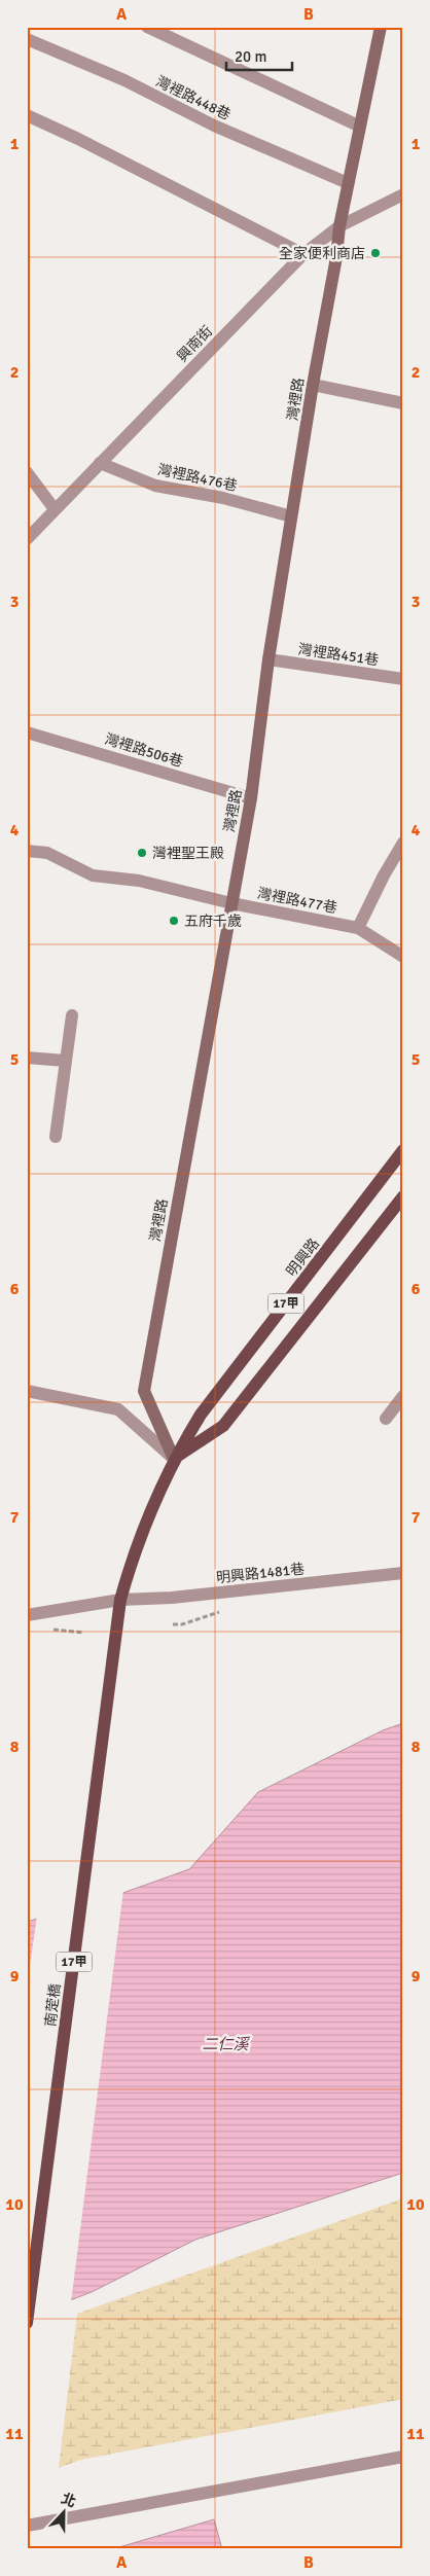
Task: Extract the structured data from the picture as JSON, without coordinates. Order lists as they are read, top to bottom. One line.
{"streets":{"main road":["明興路","17甲","南萣橋"],"street":["灣裡路448巷","興南街","灣裡路","灣裡路476巷","灣裡路451巷","灣裡路506巷","灣裡路477巷","明興路1481巷"]},"crossings":[["灣裡路448巷","灣裡路"],["興南街","灣裡路"],["興南街","灣裡路476巷"],["灣裡路","灣裡路476巷"],["灣裡路","灣裡路451巷"],["灣裡路","灣裡路506巷"],["灣裡路","灣裡路477巷"],["灣裡路","明興路"],["灣裡路","17甲"],["明興路","17甲"],["明興路","明興路1481巷"],["明興路","南萣橋"],["明興路1481巷","南萣橋"]],"water":["二仁溪"],"places":["全家便利商店","灣裡聖王殿","五府千歲"],"scale_bar":"20 m","north":"top","grid":{"columns":["A","B"],"rows":["1","2","3","4","5","6","7","8","9","10","11"]}}
